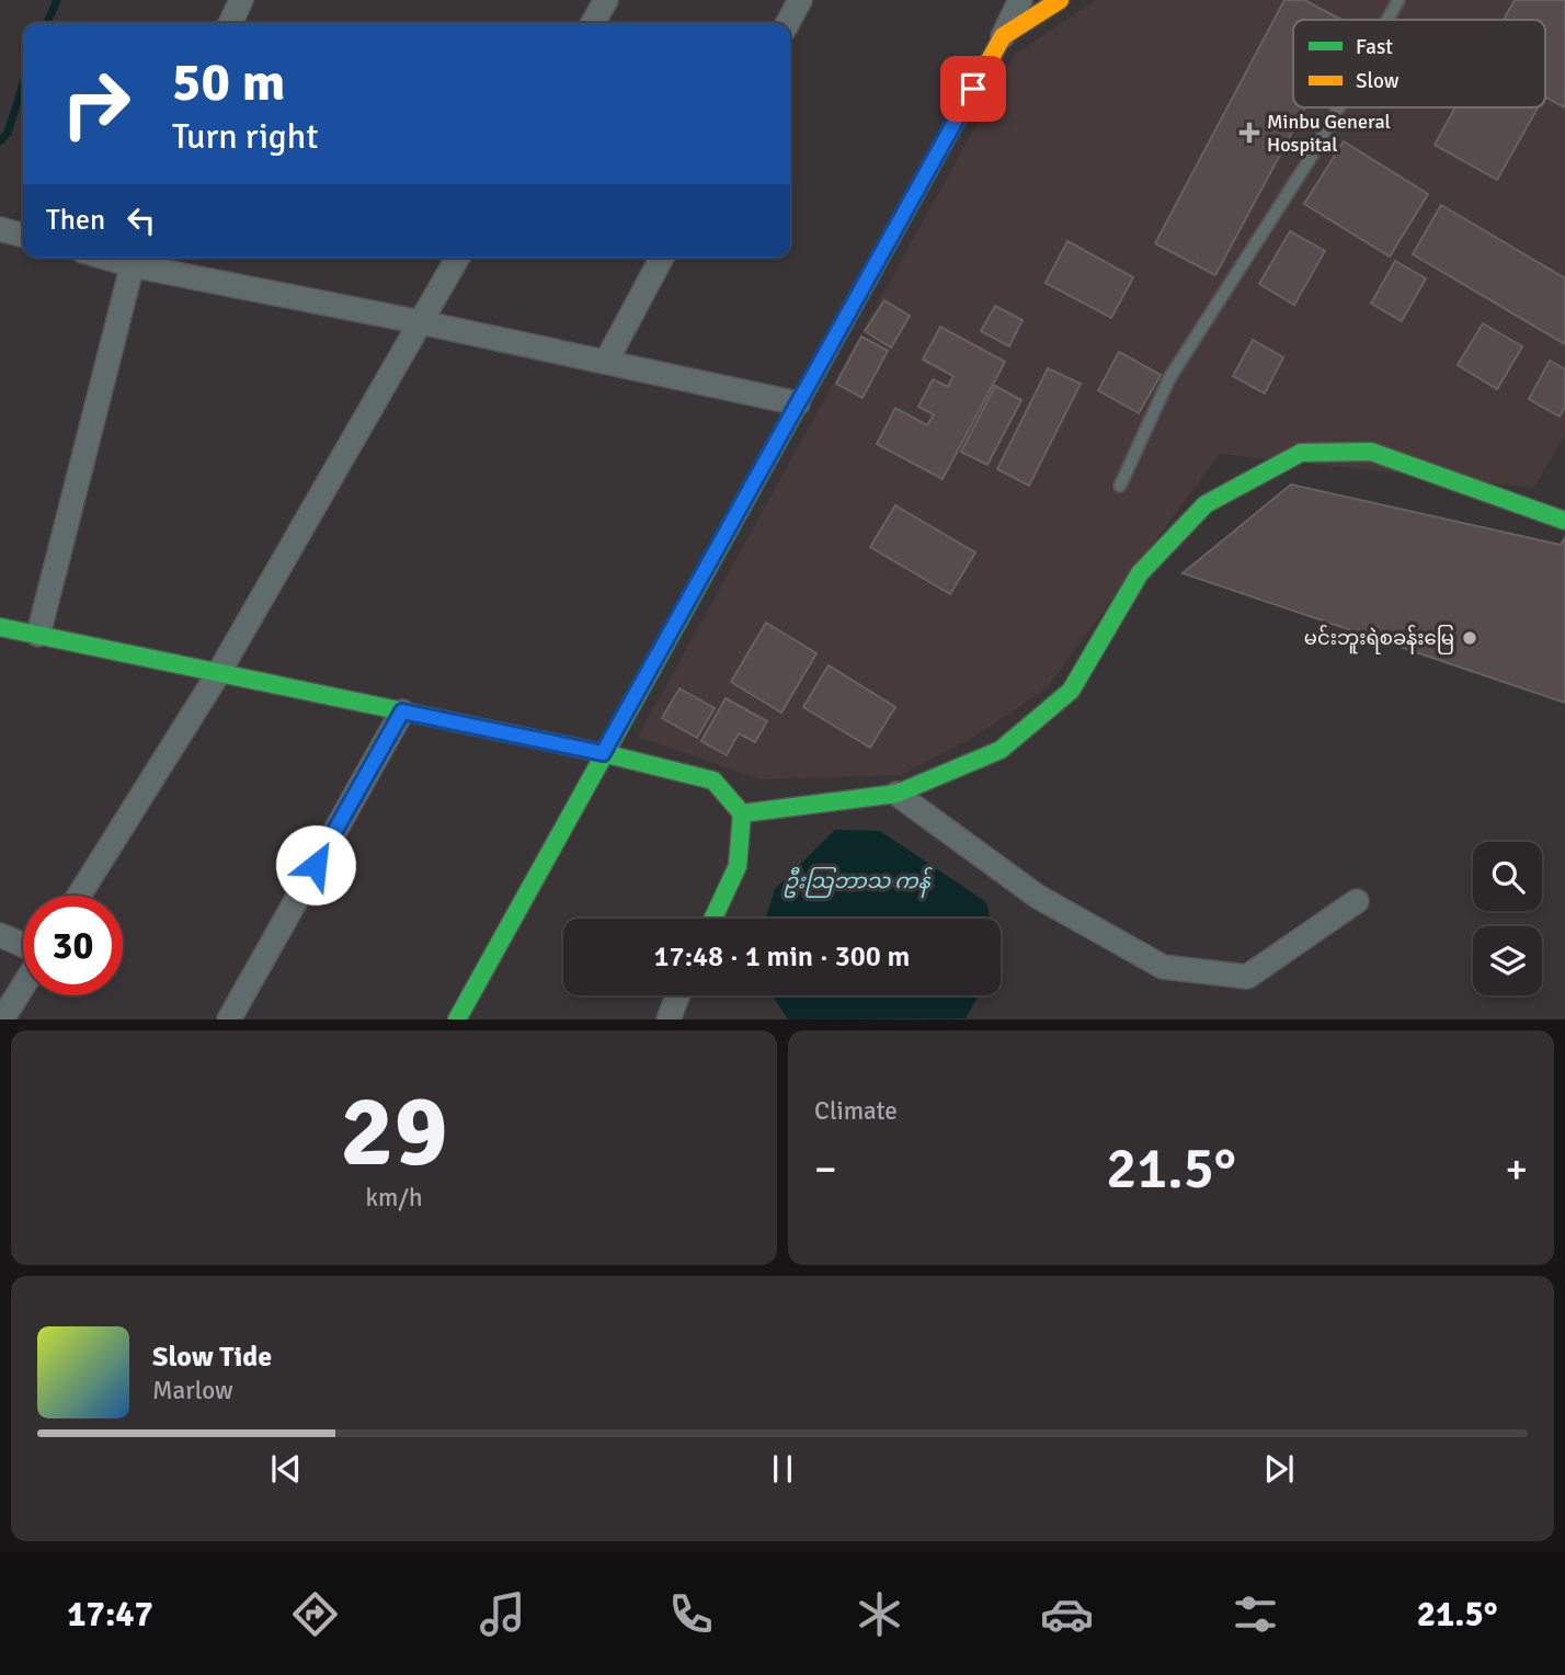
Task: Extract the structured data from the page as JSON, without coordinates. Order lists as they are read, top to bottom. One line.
{"water":["ဦး‌ဩဘာသ ကန်"],"places":{"health":["Minbu General Hospital"],"other":["မင်းဘူးရဲစခန်းမြေ"]},"legend":["Fast","Slow"],"page":{"turn":["50 m","Turn right"],"then":"Then","limit":"30","trip":"17:48 · 1 min · 300 m","tile":[["29","km/h"],"Climate"],"heat":["−","21.5°","+"],"song":["Slow Tide","Marlow"],"tabs":["17:47","21.5°"]}}
